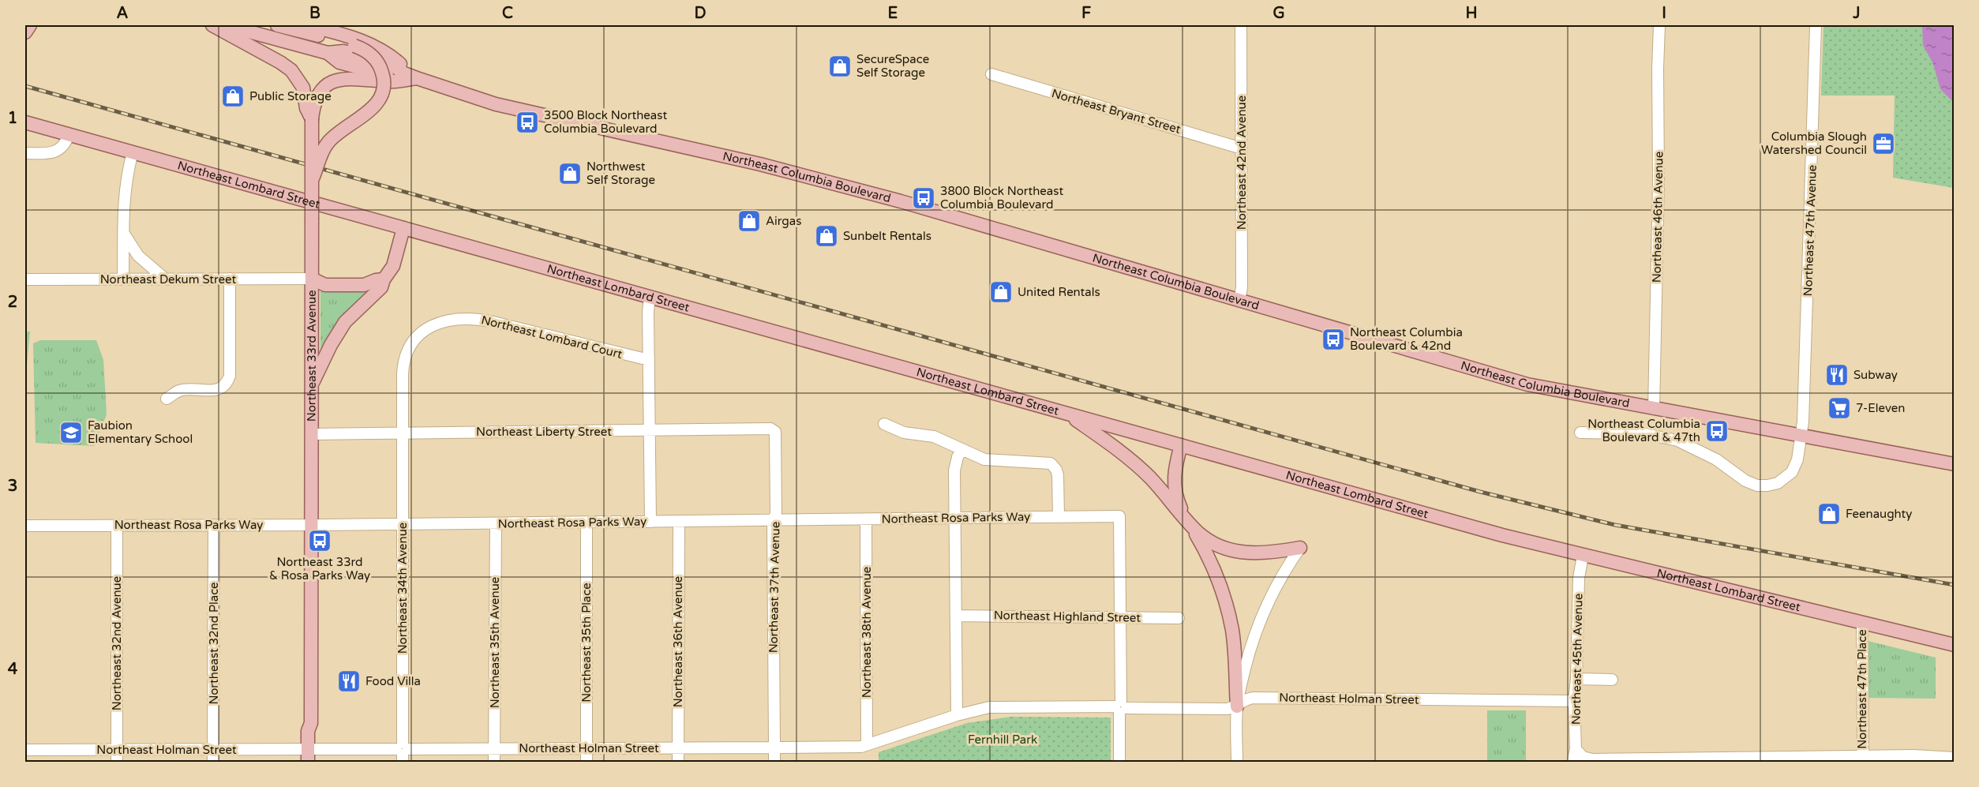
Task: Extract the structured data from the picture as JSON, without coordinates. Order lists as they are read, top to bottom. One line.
{"streets":{"main road":["Northeast Columbia Boulevard","Northeast Lombard Street","Northeast 33rd Avenue"],"street":["Northeast Bryant Street","Northeast 42nd Avenue","Northeast 46th Avenue","Northeast 47th Avenue","Northeast Dekum Street","Northeast Lombard Court","Northeast Liberty Street","Northeast Rosa Parks Way","Northeast 37th Avenue","Northeast 34th Avenue","Northeast Highland Street","Northeast 38th Avenue","Northeast 36th Avenue","Northeast 35th Avenue","Northeast 35th Place","Northeast 32nd Avenue","Northeast 32nd Place","Northeast 45th Avenue","Northeast 47th Place","Northeast Holman Street"]},"crossings":[["Northeast Bryant Street","Northeast 42nd Avenue"],["Northeast 42nd Avenue","Northeast Columbia Boulevard"],["Northeast Columbia Boulevard","Northeast 46th Avenue"],["Northeast Columbia Boulevard","Northeast 47th Avenue"],["Northeast Columbia Boulevard","Northeast 33rd Avenue"],["Northeast Lombard Street","Northeast 45th Avenue"],["Northeast Lombard Street","Northeast 47th Place"],["Northeast Dekum Street","Northeast 33rd Avenue"],["Northeast Lombard Court","Northeast Liberty Street"],["Northeast Lombard Court","Northeast 34th Avenue"],["Northeast 33rd Avenue","Northeast Liberty Street"],["Northeast 33rd Avenue","Northeast Rosa Parks Way"],["Northeast 33rd Avenue","Northeast Holman Street"],["Northeast Liberty Street","Northeast 37th Avenue"],["Northeast Liberty Street","Northeast 34th Avenue"],["Northeast Rosa Parks Way","Northeast 37th Avenue"],["Northeast Rosa Parks Way","Northeast 34th Avenue"],["Northeast Rosa Parks Way","Northeast Highland Street"],["Northeast Rosa Parks Way","Northeast 38th Avenue"],["Northeast Rosa Parks Way","Northeast 36th Avenue"],["Northeast Rosa Parks Way","Northeast 35th Avenue"],["Northeast Rosa Parks Way","Northeast 35th Place"],["Northeast Rosa Parks Way","Northeast 32nd Avenue"],["Northeast Rosa Parks Way","Northeast 32nd Place"],["Northeast 37th Avenue","Northeast Holman Street"],["Northeast 34th Avenue","Northeast Holman Street"],["Northeast 38th Avenue","Northeast Holman Street"],["Northeast 36th Avenue","Northeast Holman Street"],["Northeast 35th Avenue","Northeast Holman Street"],["Northeast 35th Place","Northeast Holman Street"],["Northeast 32nd Avenue","Northeast Holman Street"],["Northeast 32nd Place","Northeast Holman Street"],["Northeast 45th Avenue","Northeast Holman Street"]],"parks":["Fernhill Park"],"places":{"shop":["SecureSpace Self Storage","Public Storage","Northwest Self Storage","Airgas","Sunbelt Rentals","United Rentals","Feenaughty"],"bus stop":["3500 Block Northeast Columbia Boulevard","3800 Block Northeast Columbia Boulevard","Northeast Columbia Boulevard & 42nd","Northeast Columbia Boulevard & 47th","Northeast 33rd & Rosa Parks Way"],"office":["Columbia Slough Watershed Council"],"restaurant":["Subway","Food Villa"],"supermarket":["7-Eleven"],"school or university":["Faubion Elementary School"]},"grid":{"columns":["A","B","C","D","E","F","G","H","I","J"],"rows":["1","2","3","4"]}}
